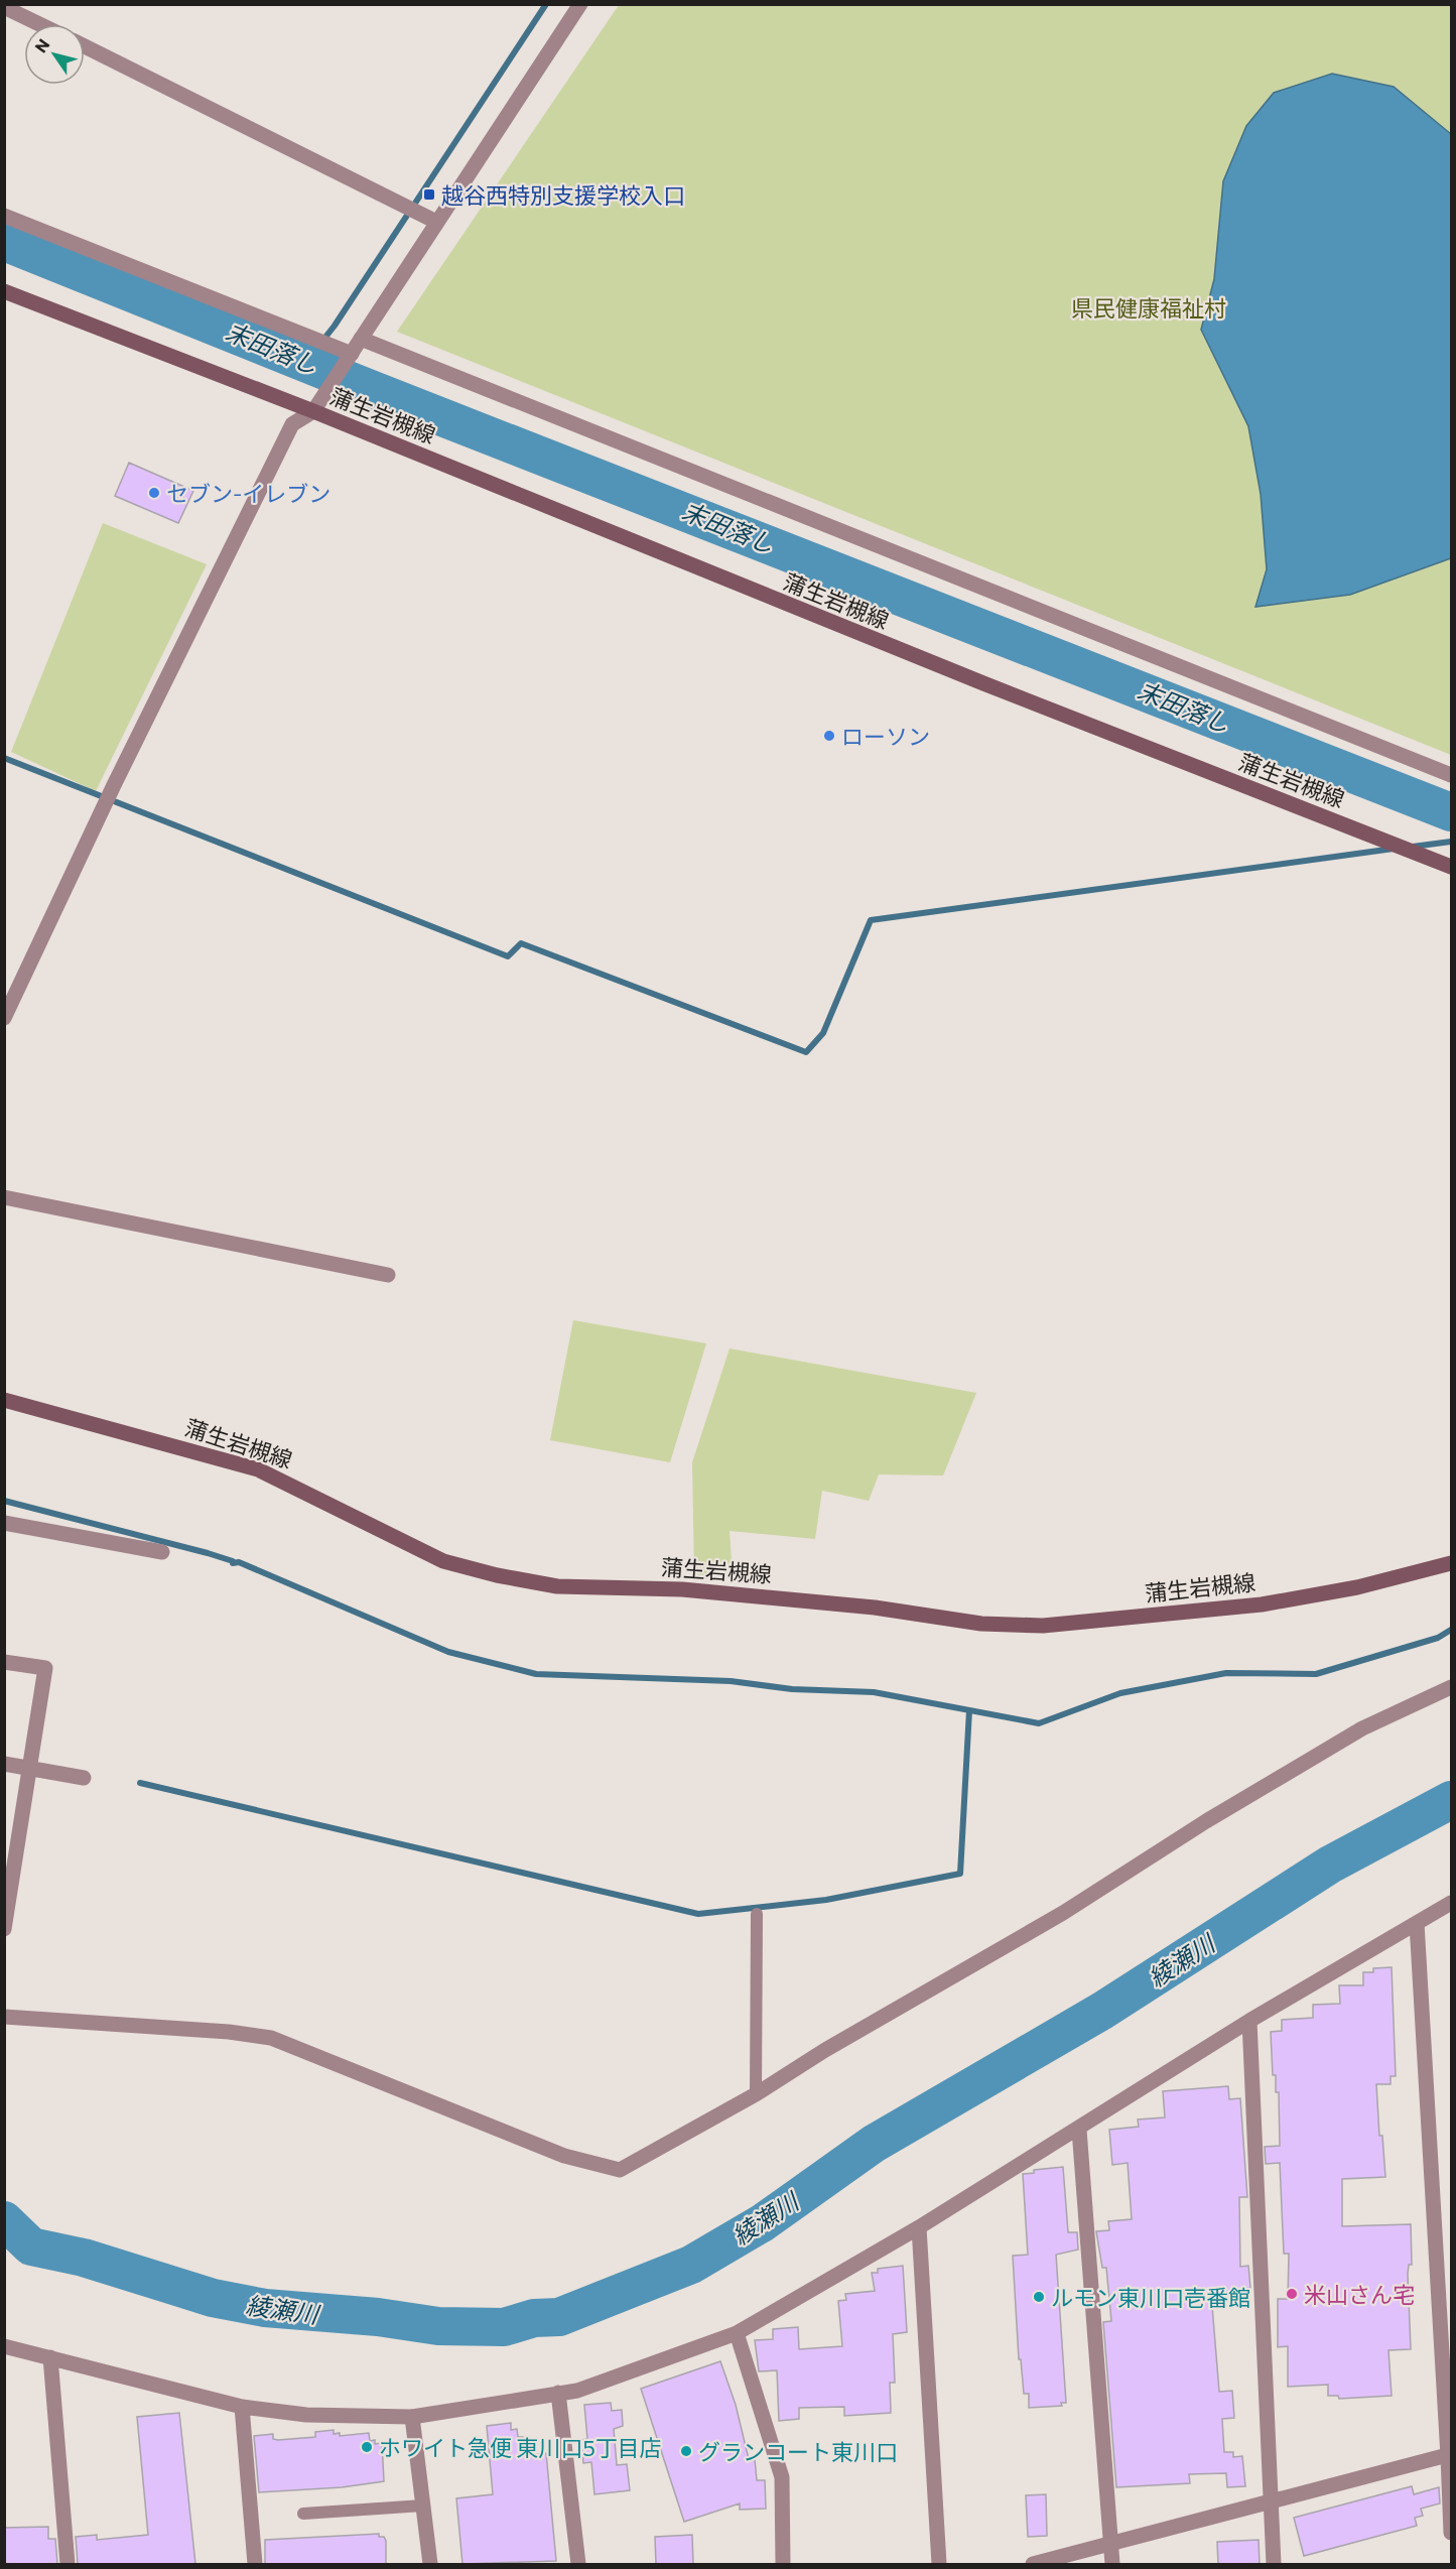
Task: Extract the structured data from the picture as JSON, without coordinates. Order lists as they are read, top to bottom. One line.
{"streets":{"main road":["蒲生岩槻線"]},"water":["末田落し","綾瀬川"],"parks":["県民健康福祉村"],"places":{"transit":["越谷西特別支援学校入口"],"other":["セブン-イレブン","ローソン","米山さん宅","ルモン東川口壱番館","ホワイト急便 東川口5丁目店","グランコート東川口"]},"north":"top left"}
